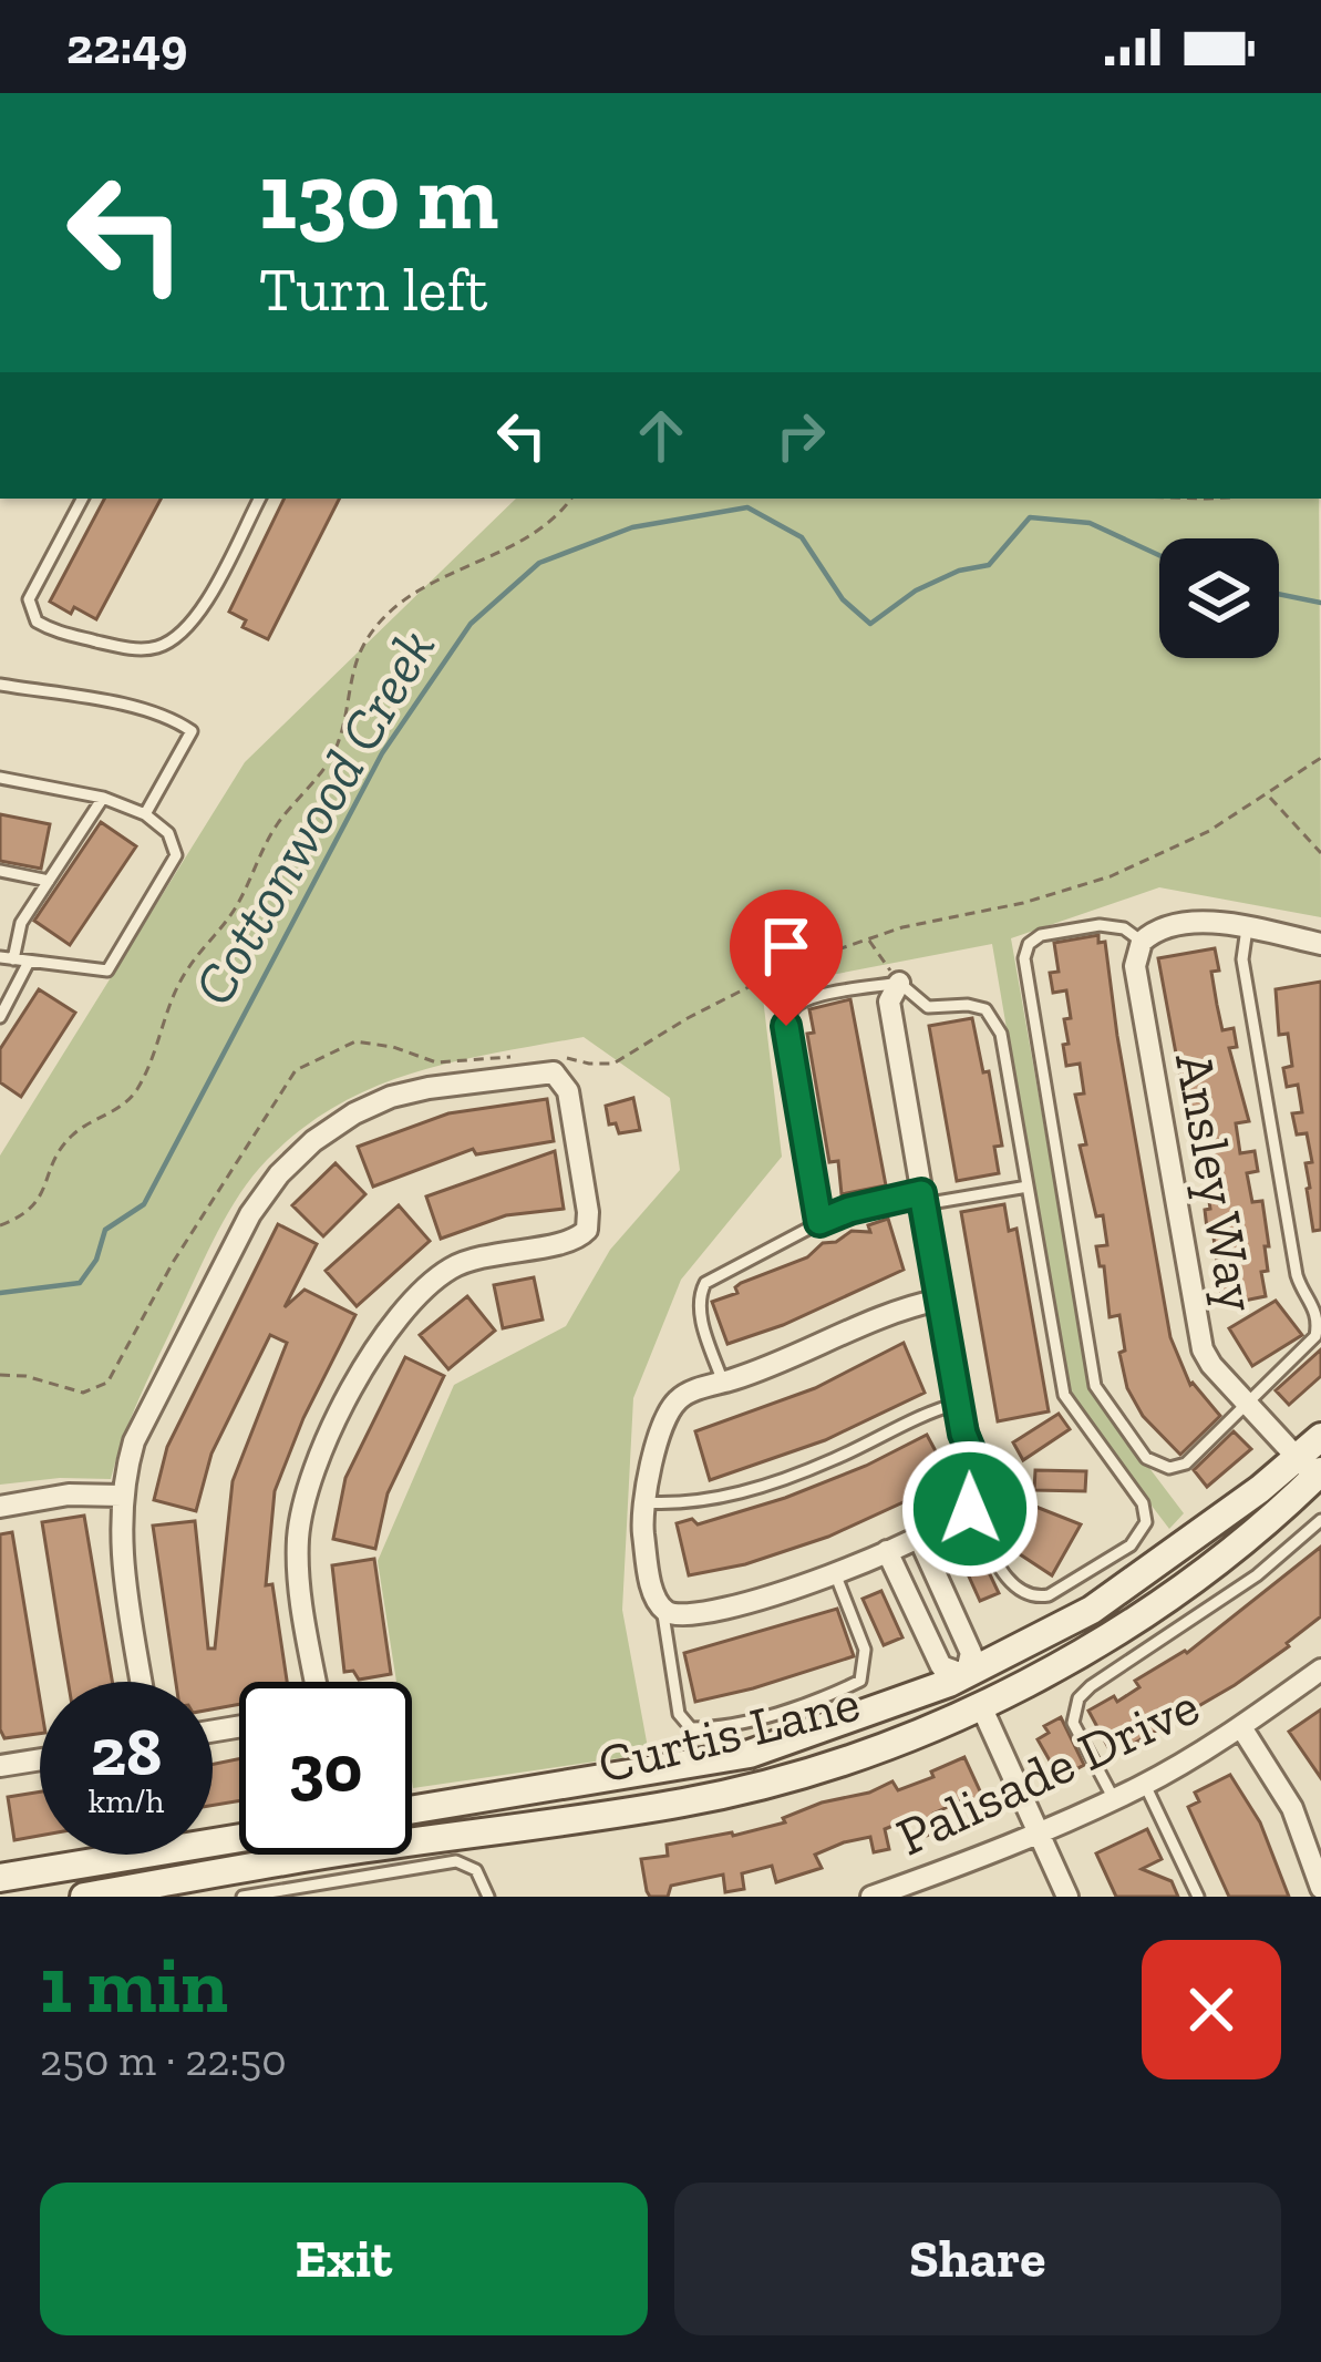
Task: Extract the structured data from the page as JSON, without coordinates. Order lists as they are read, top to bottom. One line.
{"streets":{"street":["Ansley Way","Curtis Lane","Palisade Drive"]},"crossings":[["Ansley Way","Curtis Lane"]],"water":["Cottonwood Creek"],"page":{"status":"22:49","turn":["130 m","Turn left"],"speed":"28 km/h","limit":"30","heading":["1 min","250 m · 22:50"],"buttons":["Exit","Share"]}}
